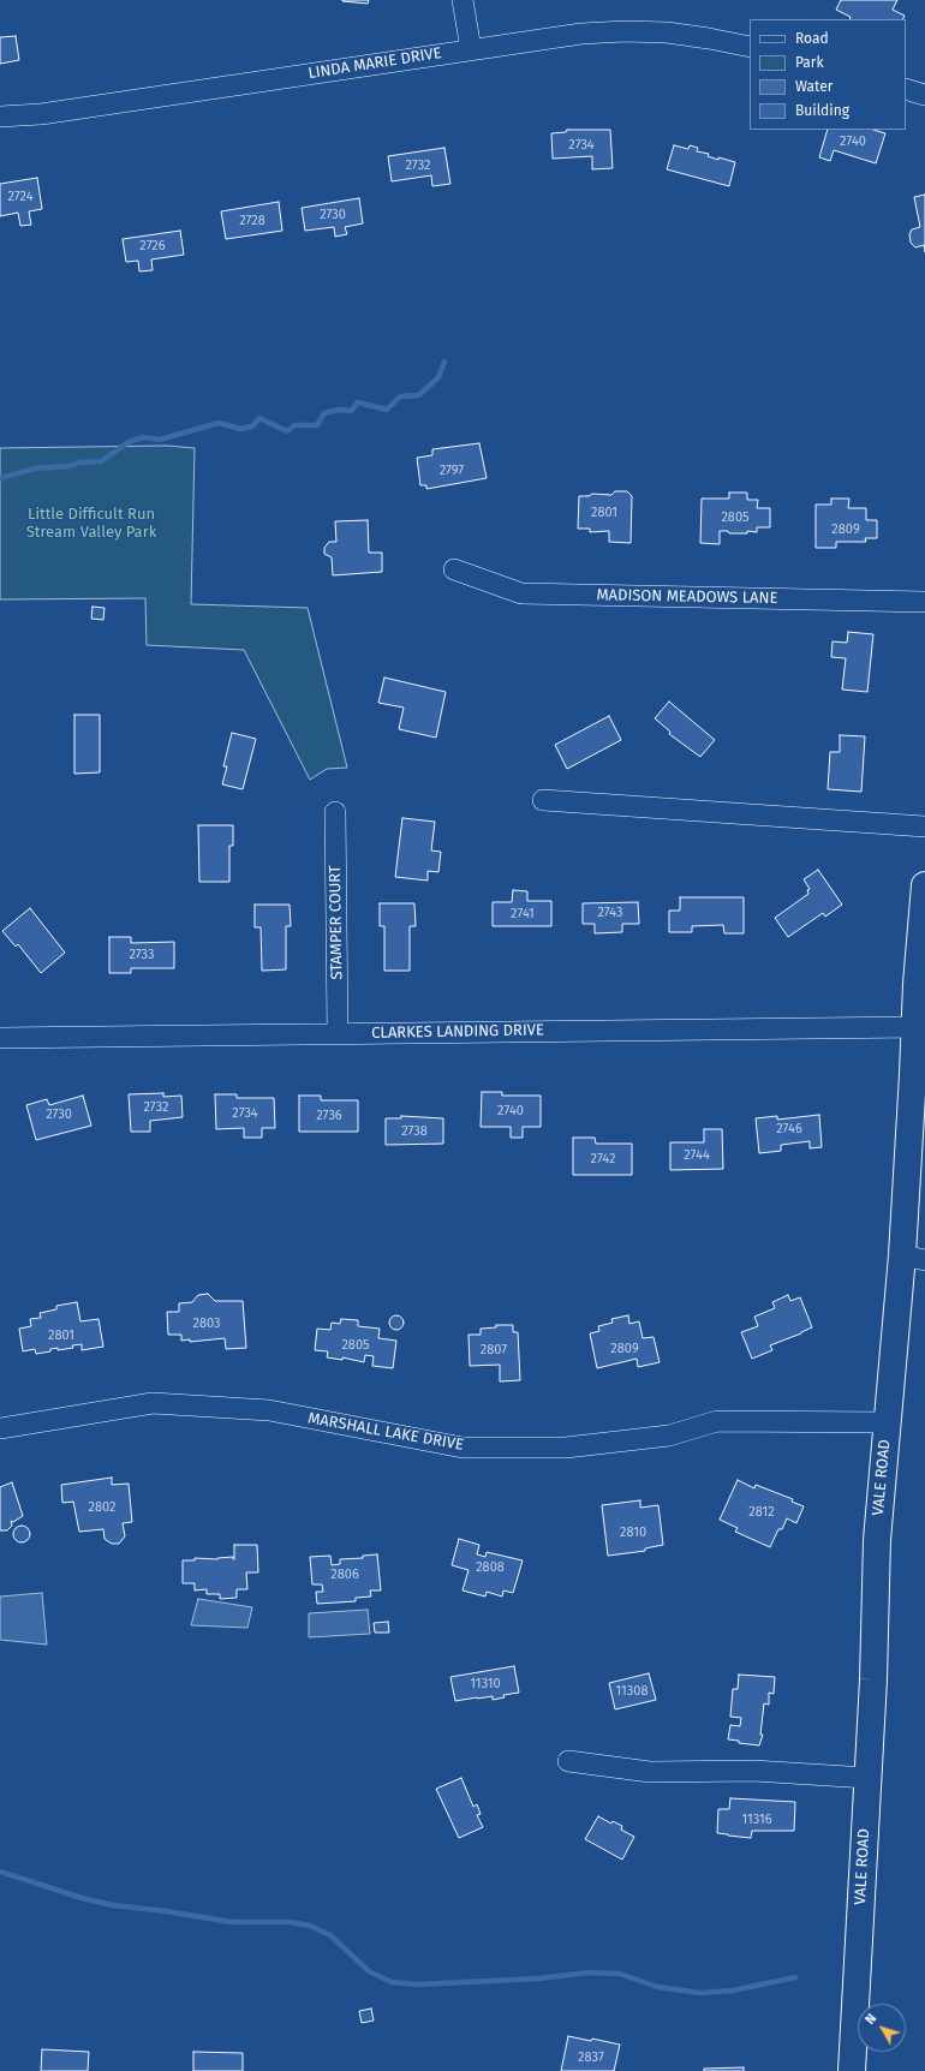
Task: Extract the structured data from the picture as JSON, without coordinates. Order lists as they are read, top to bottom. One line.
{"streets":{"main road":["VALE ROAD"],"street":["LINDA MARIE DRIVE","MADISON MEADOWS LANE","STAMPER COURT","CLARKES LANDING DRIVE","MARSHALL LAKE DRIVE"]},"crossings":[["STAMPER COURT","CLARKES LANDING DRIVE"],["CLARKES LANDING DRIVE","VALE ROAD"],["MARSHALL LAKE DRIVE","VALE ROAD"]],"parks":["Little Difficult Run Stream Valley Park"],"house_numbers":["2740","2734","2732","2724","2730","2728","2726","2797","2801","2805","2809","2743","2741","2733","2732","2740","2734","2730","2736","2746","2738","2744","2742","2803","2801","2805","2809","2807","2802","2812","2810","2808","2806","11310","11308","11316","2837"],"legend":["Road","Park","Water","Building"],"north":"top left"}
